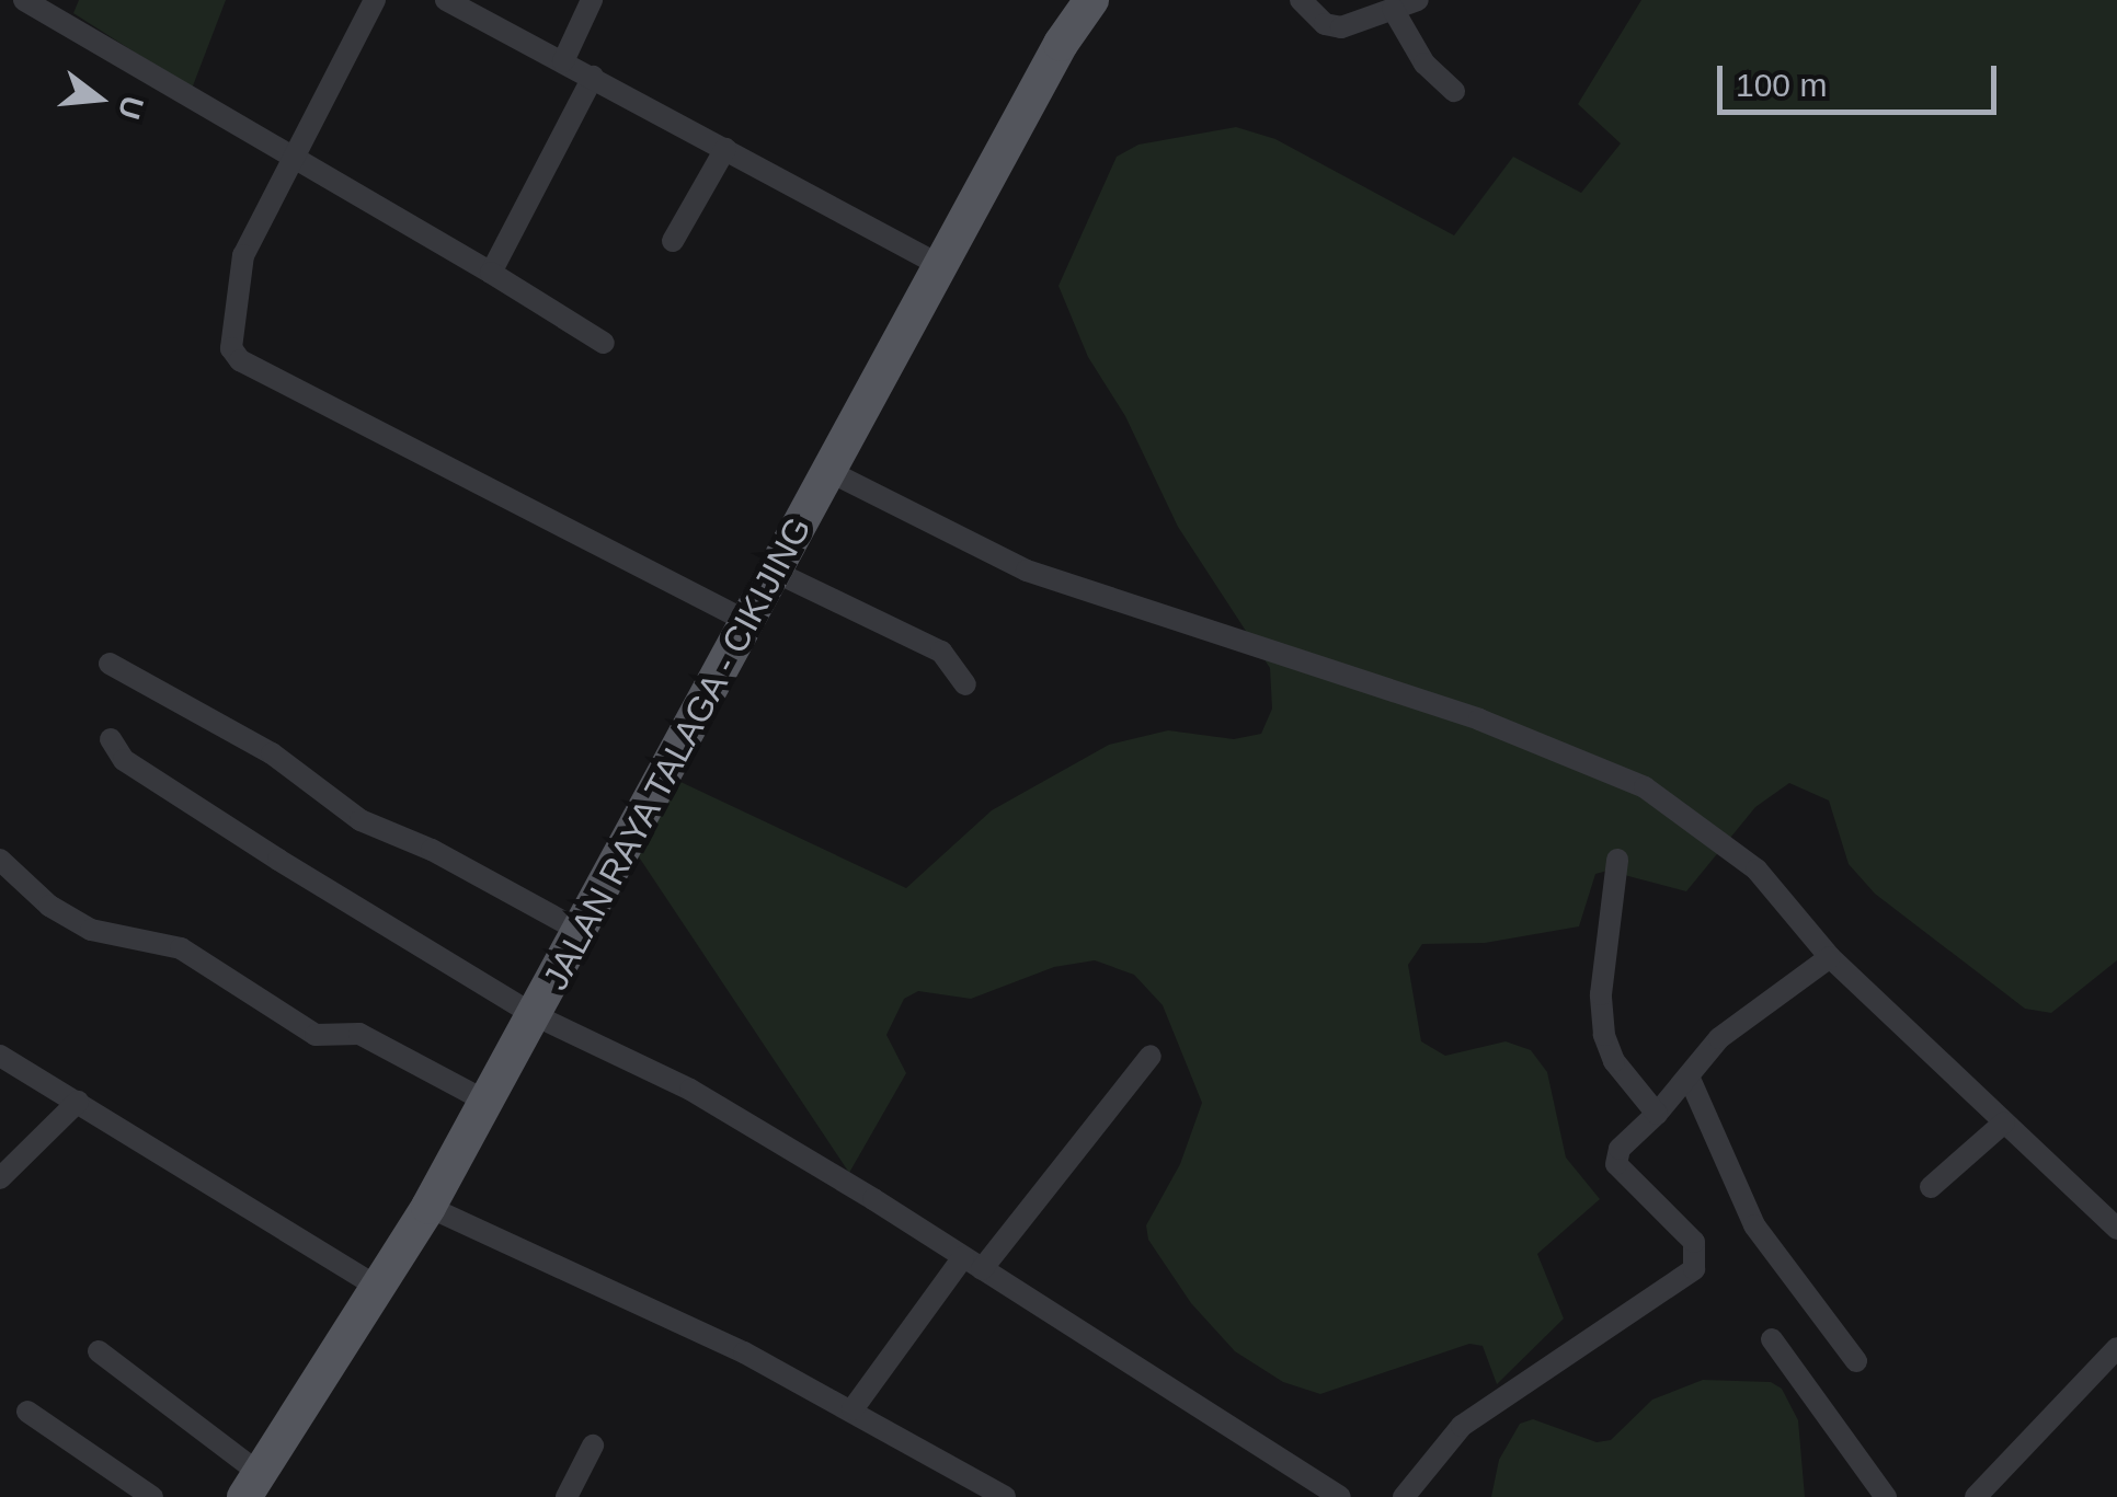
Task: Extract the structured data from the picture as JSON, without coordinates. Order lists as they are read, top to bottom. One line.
{"streets":{"main road":["JALAN RAYA TALAGA - CIKIJING"]},"scale_bar":"100 m","north":"right"}
